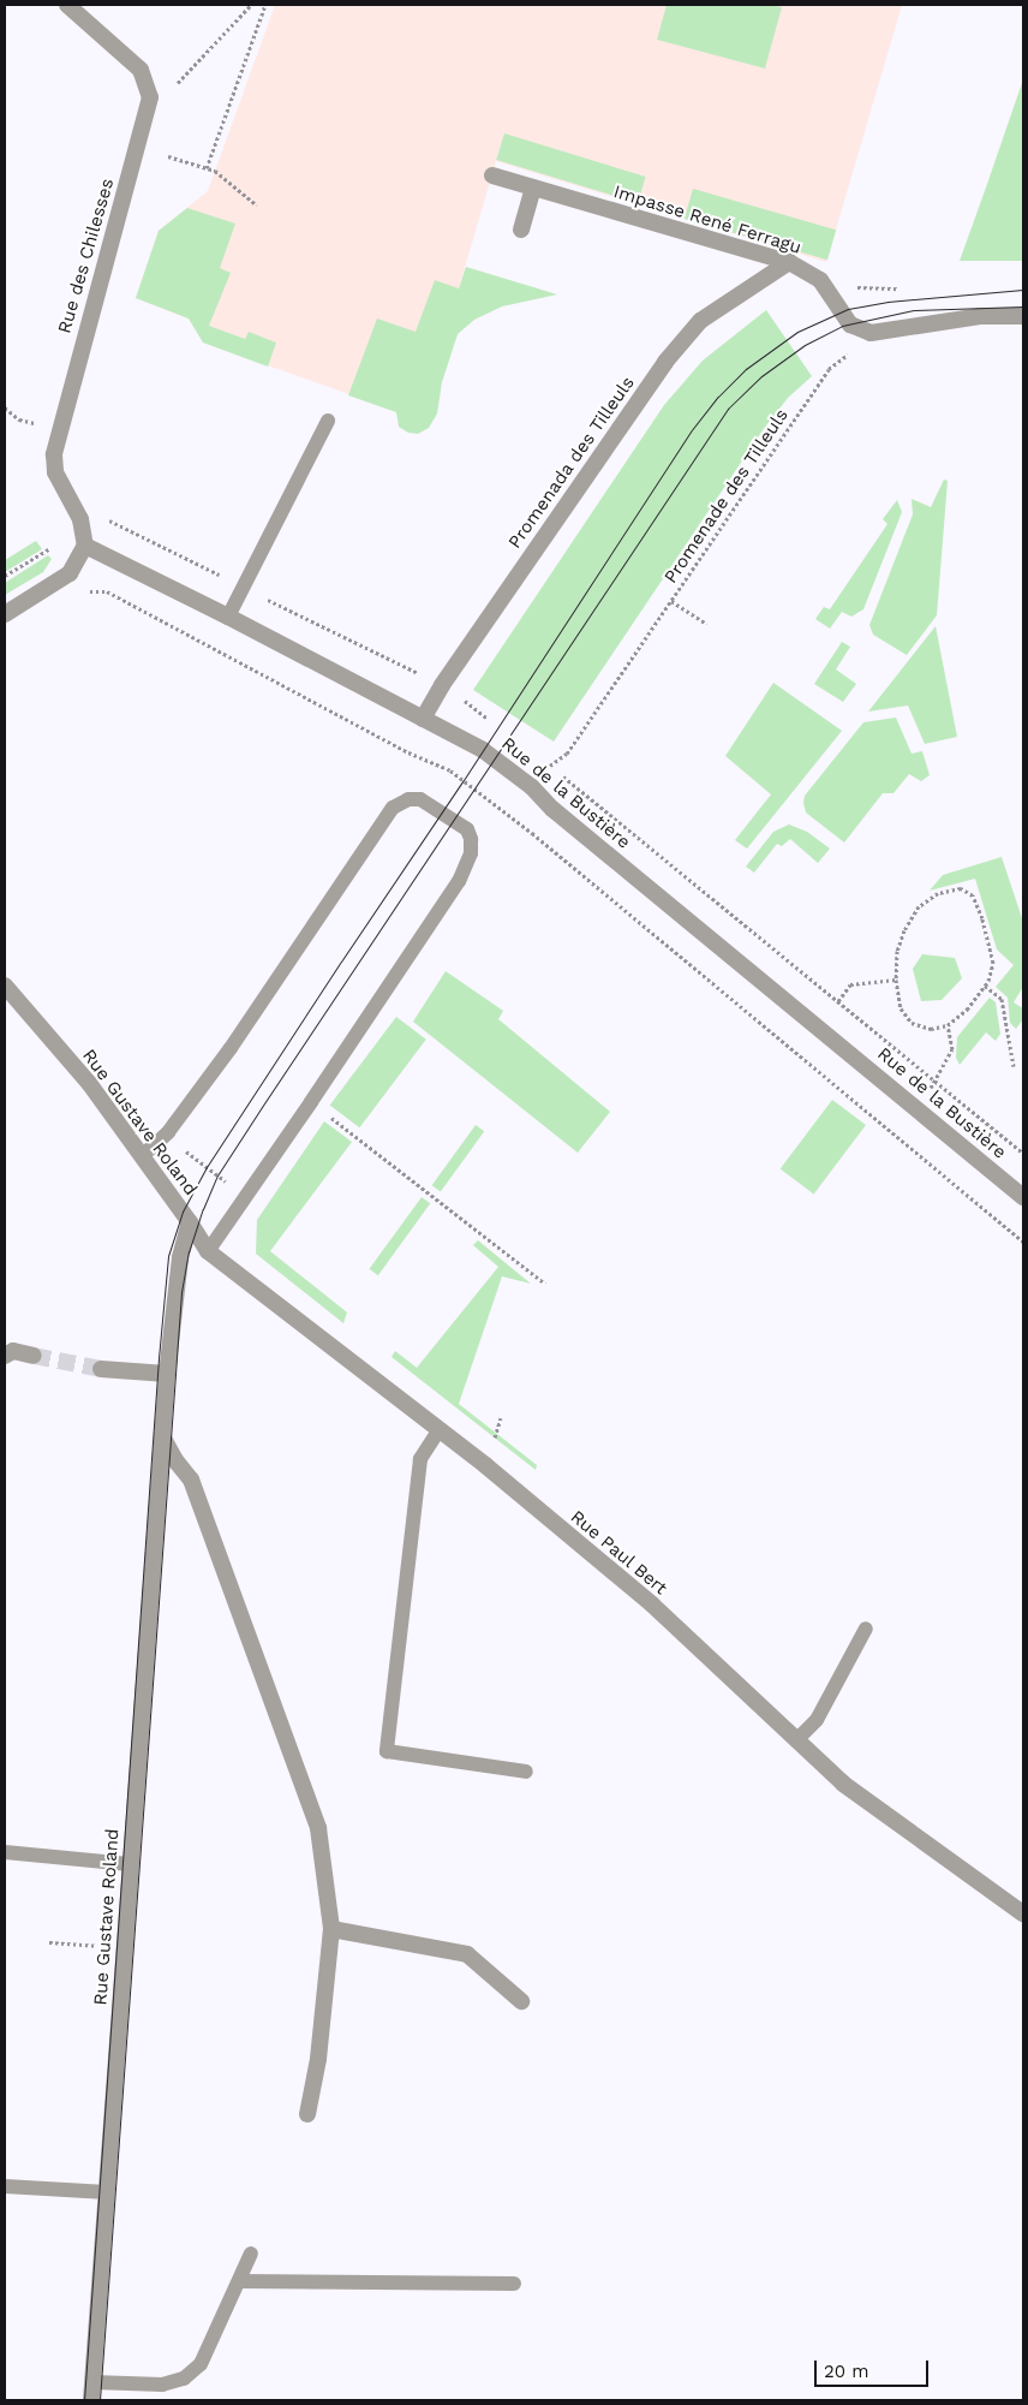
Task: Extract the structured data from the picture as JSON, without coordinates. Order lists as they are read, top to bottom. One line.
{"streets":{"street":["Impasse René Ferragu","Rue des Chilesses","Promenada des Tilleuls","Rue de la Bustière","Rue Gustave Roland","Rue Paul Bert"],"path":["Promenade des Tilleuls"]},"crossings":[["Impasse René Ferragu","Promenada des Tilleuls"],["Rue des Chilesses","Rue de la Bustière"],["Promenada des Tilleuls","Rue de la Bustière"],["Rue Gustave Roland","Rue Paul Bert"]],"scale_bar":"20 m"}
